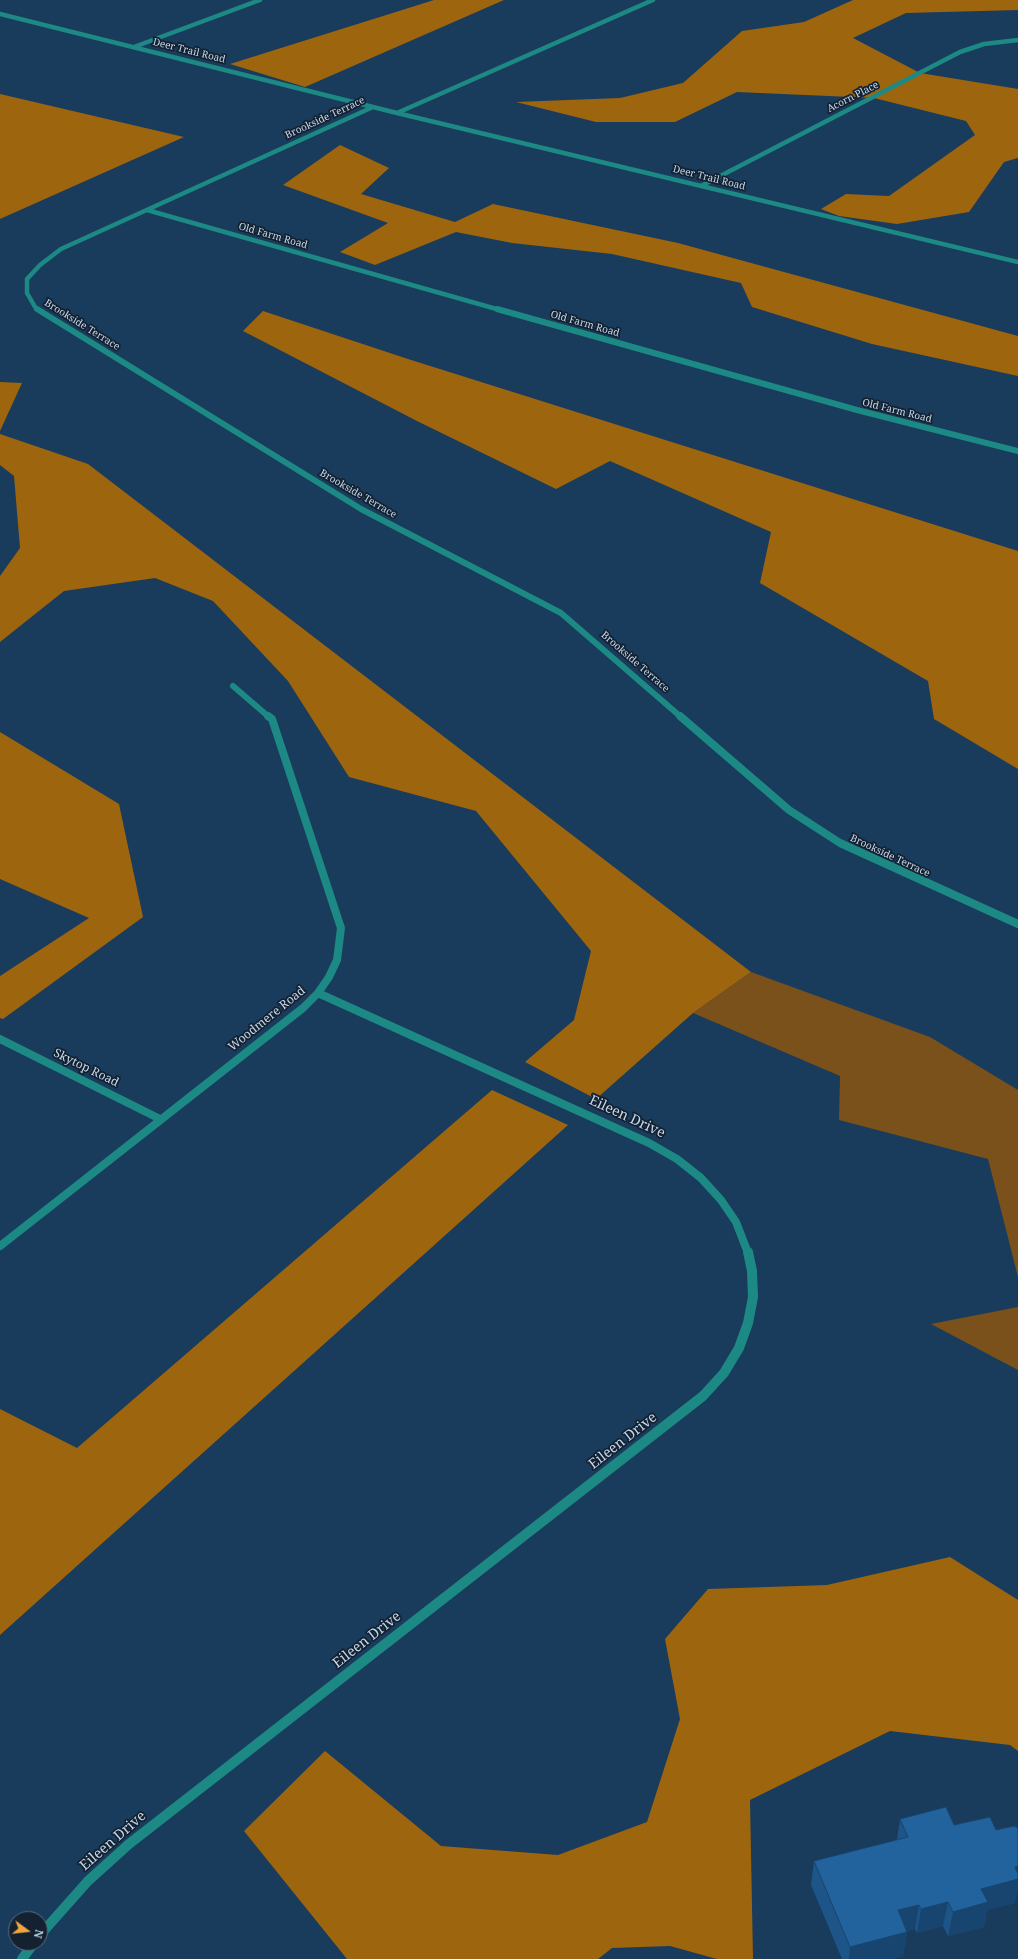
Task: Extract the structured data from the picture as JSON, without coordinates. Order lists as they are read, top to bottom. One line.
{"streets":{"street":["Deer Trail Road","Acorn Place","Brookside Terrace","Old Farm Road","Woodmere Road","Skytop Road","Eileen Drive"]},"crossings":[["Deer Trail Road","Acorn Place"],["Deer Trail Road","Brookside Terrace"],["Brookside Terrace","Old Farm Road"],["Woodmere Road","Skytop Road"],["Woodmere Road","Eileen Drive"]],"north":"right"}
